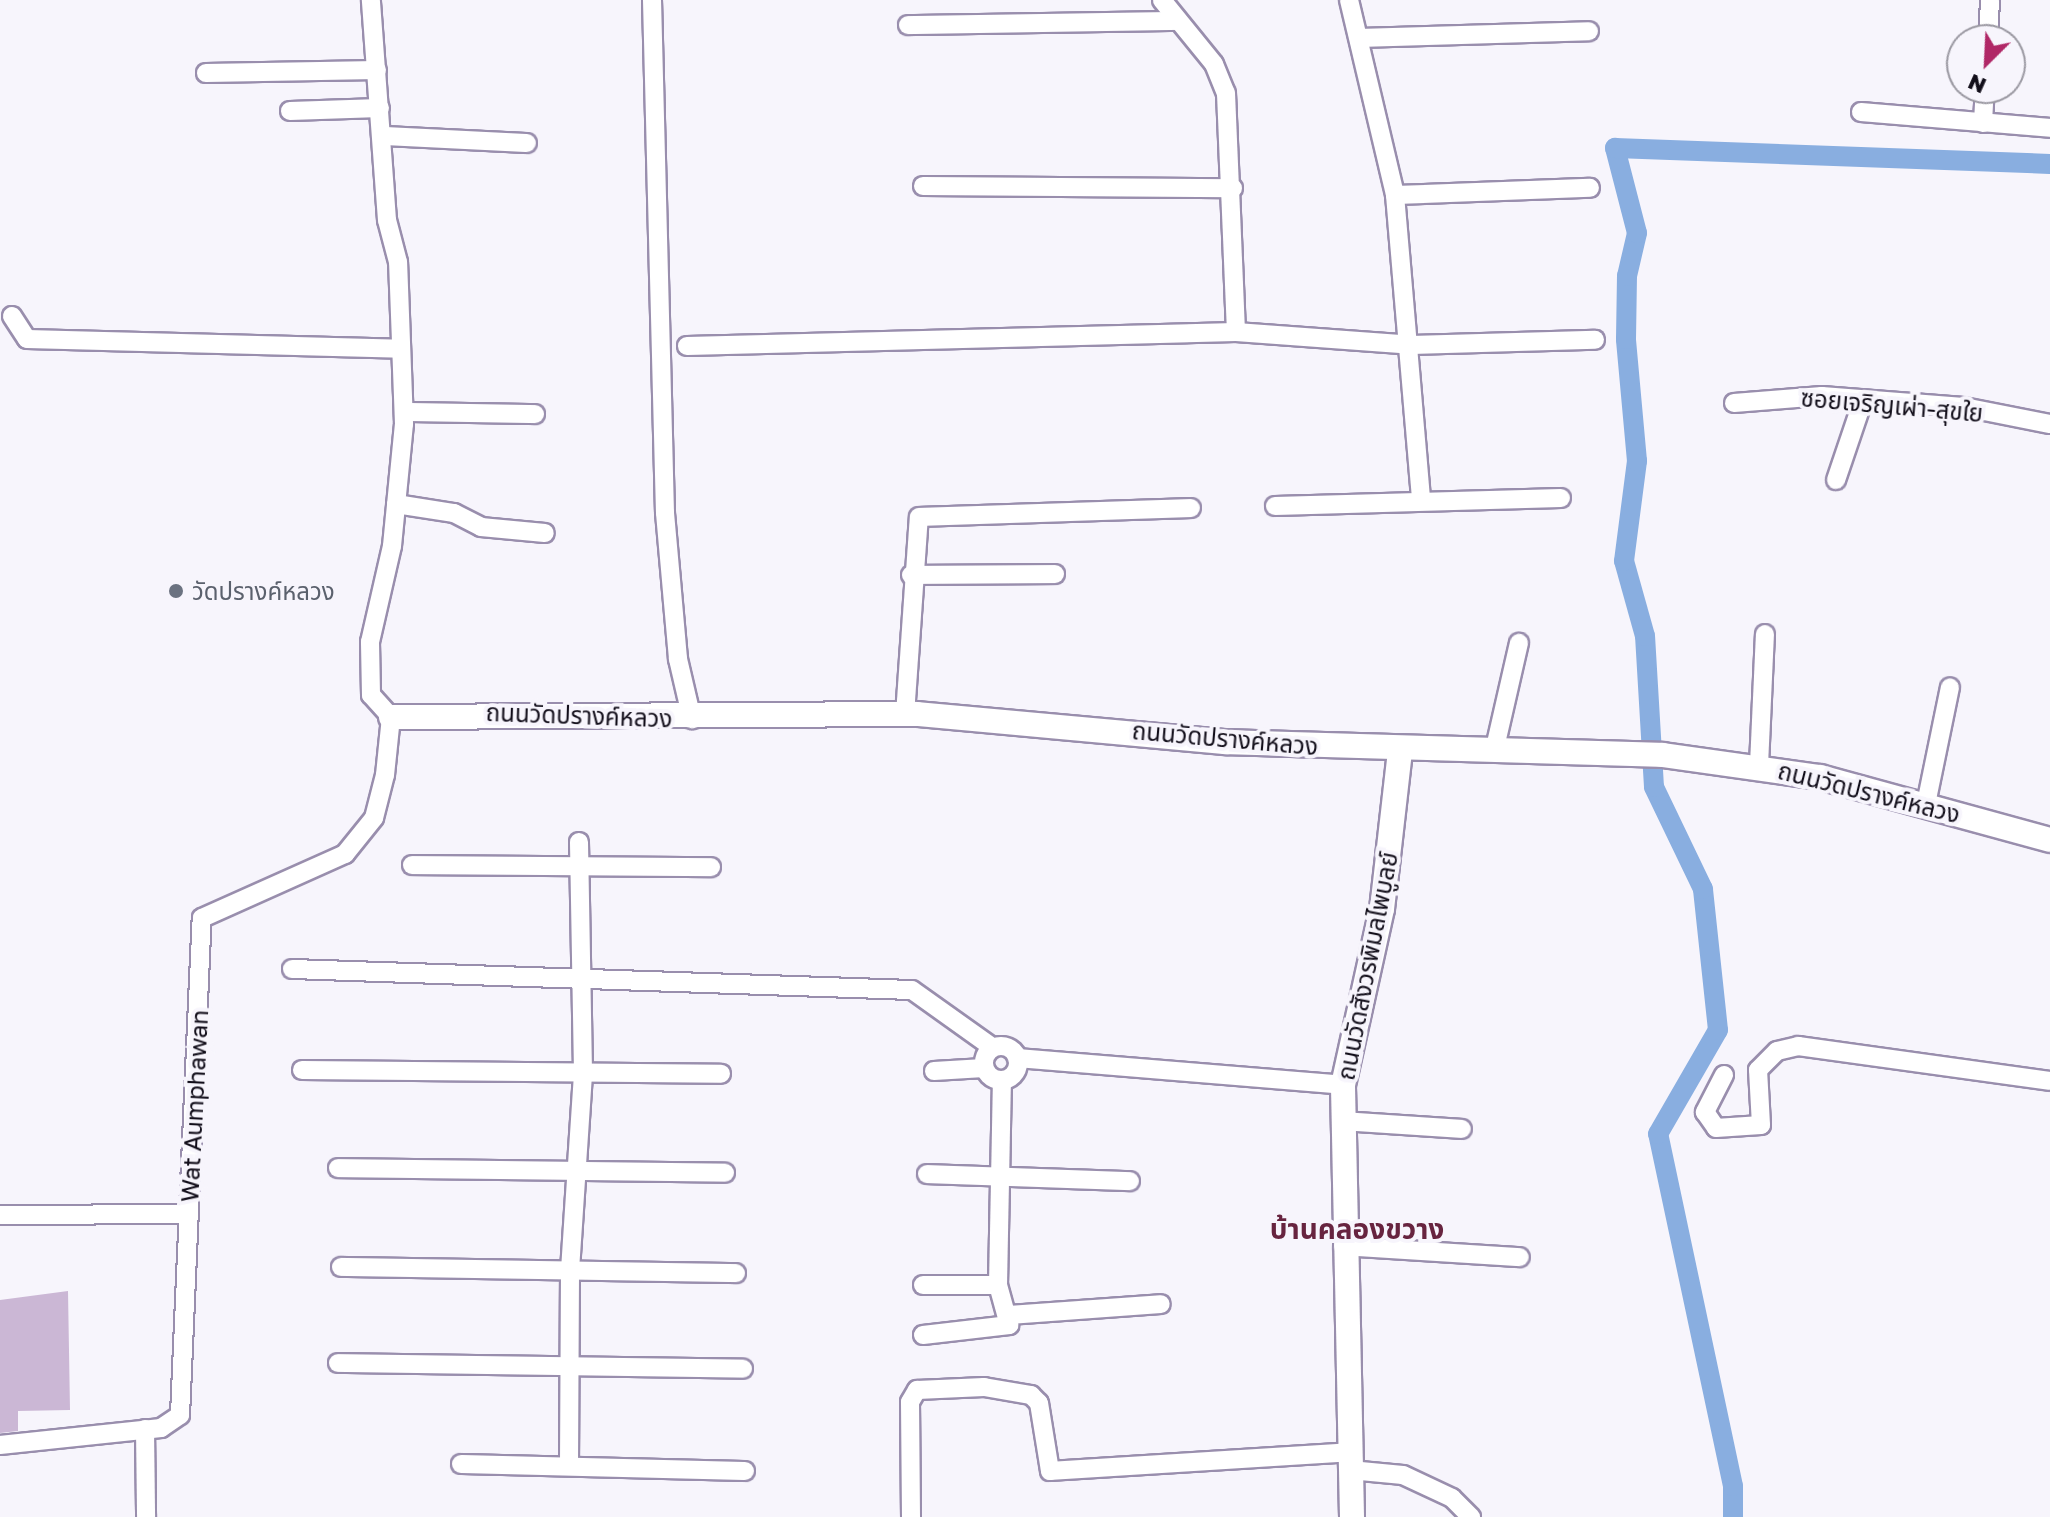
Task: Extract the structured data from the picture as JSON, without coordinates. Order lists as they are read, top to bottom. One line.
{"streets":{"street":["ซอยเจริญเผ่า-สุขใย","ถนนวัดปรางค์หลวง","ถนนวัดสังวรพิมลไพบูลย์","Wat Aumphawan"]},"crossings":[["ถนนวัดปรางค์หลวง","ถนนวัดสังวรพิมลไพบูลย์"],["ถนนวัดปรางค์หลวง","Wat Aumphawan"]],"districts":["บ้านคลองขวาง"],"places":["วัดปรางค์หลวง"],"north":"bottom left"}
